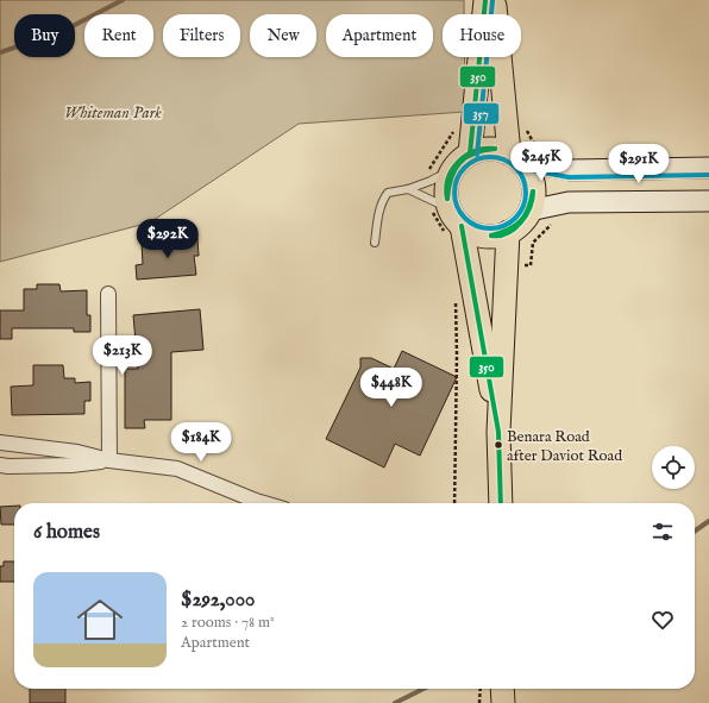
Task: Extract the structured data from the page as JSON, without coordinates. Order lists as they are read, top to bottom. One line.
{"parks":["Whiteman Park"],"places":["Benara Road after Daviot Road"],"lines":["transit line 350","transit line 357"],"page":{"chip":["Buy","Rent","Filters","New","Apartment","House"],"price":["$245K","$291K","$292K","$213K","$448K","$184K"],"heading":"6 homes","list":[{"name":"$292,000","note":"2 rooms · 78 m² · Apartment"}]}}
